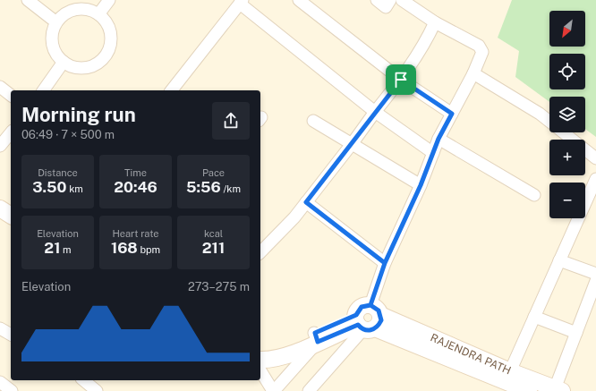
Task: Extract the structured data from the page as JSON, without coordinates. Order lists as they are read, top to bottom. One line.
{"streets":{"main road":["RAJENDRA PATH"]},"north":"bottom left","page":{"map_buttons":["+","−"],"heading":["Morning run","06:49 · 7 × 500 m"],"stats":[["Distance","3.50 km"],["Time","20:46"],["Pace","5:56 /km"],["Elevation","21 m"],["Heart rate","168 bpm"],["kcal","211"]],"chart":["Elevation","273–275 m"]}}
